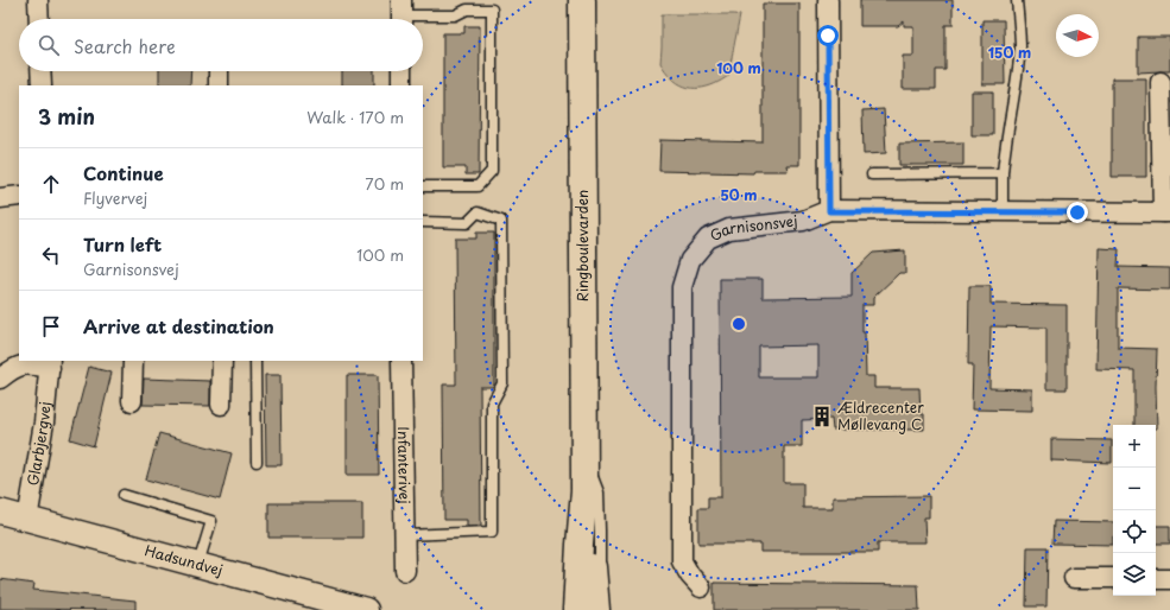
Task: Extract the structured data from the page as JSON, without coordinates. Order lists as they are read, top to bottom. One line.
{"streets":{"main road":["Ringboulevarden"],"street":["Garnisonsvej","Glarbjergvej","Infanterivej","Hadsundvej"]},"crossings":[["Glarbjergvej","Hadsundvej"]],"places":{"building":["Ældrecenter Møllevang C"]},"north":"right","page":{"search":"Search here","heading":["3 min","Walk · 170 m"],"list":[["Continue","Flyvervej","70 m"],["Turn left","Garnisonsvej","100 m"],"Arrive at destination"],"map_buttons":["+","−"]},"rings":["150 m","100 m","50 m"]}
